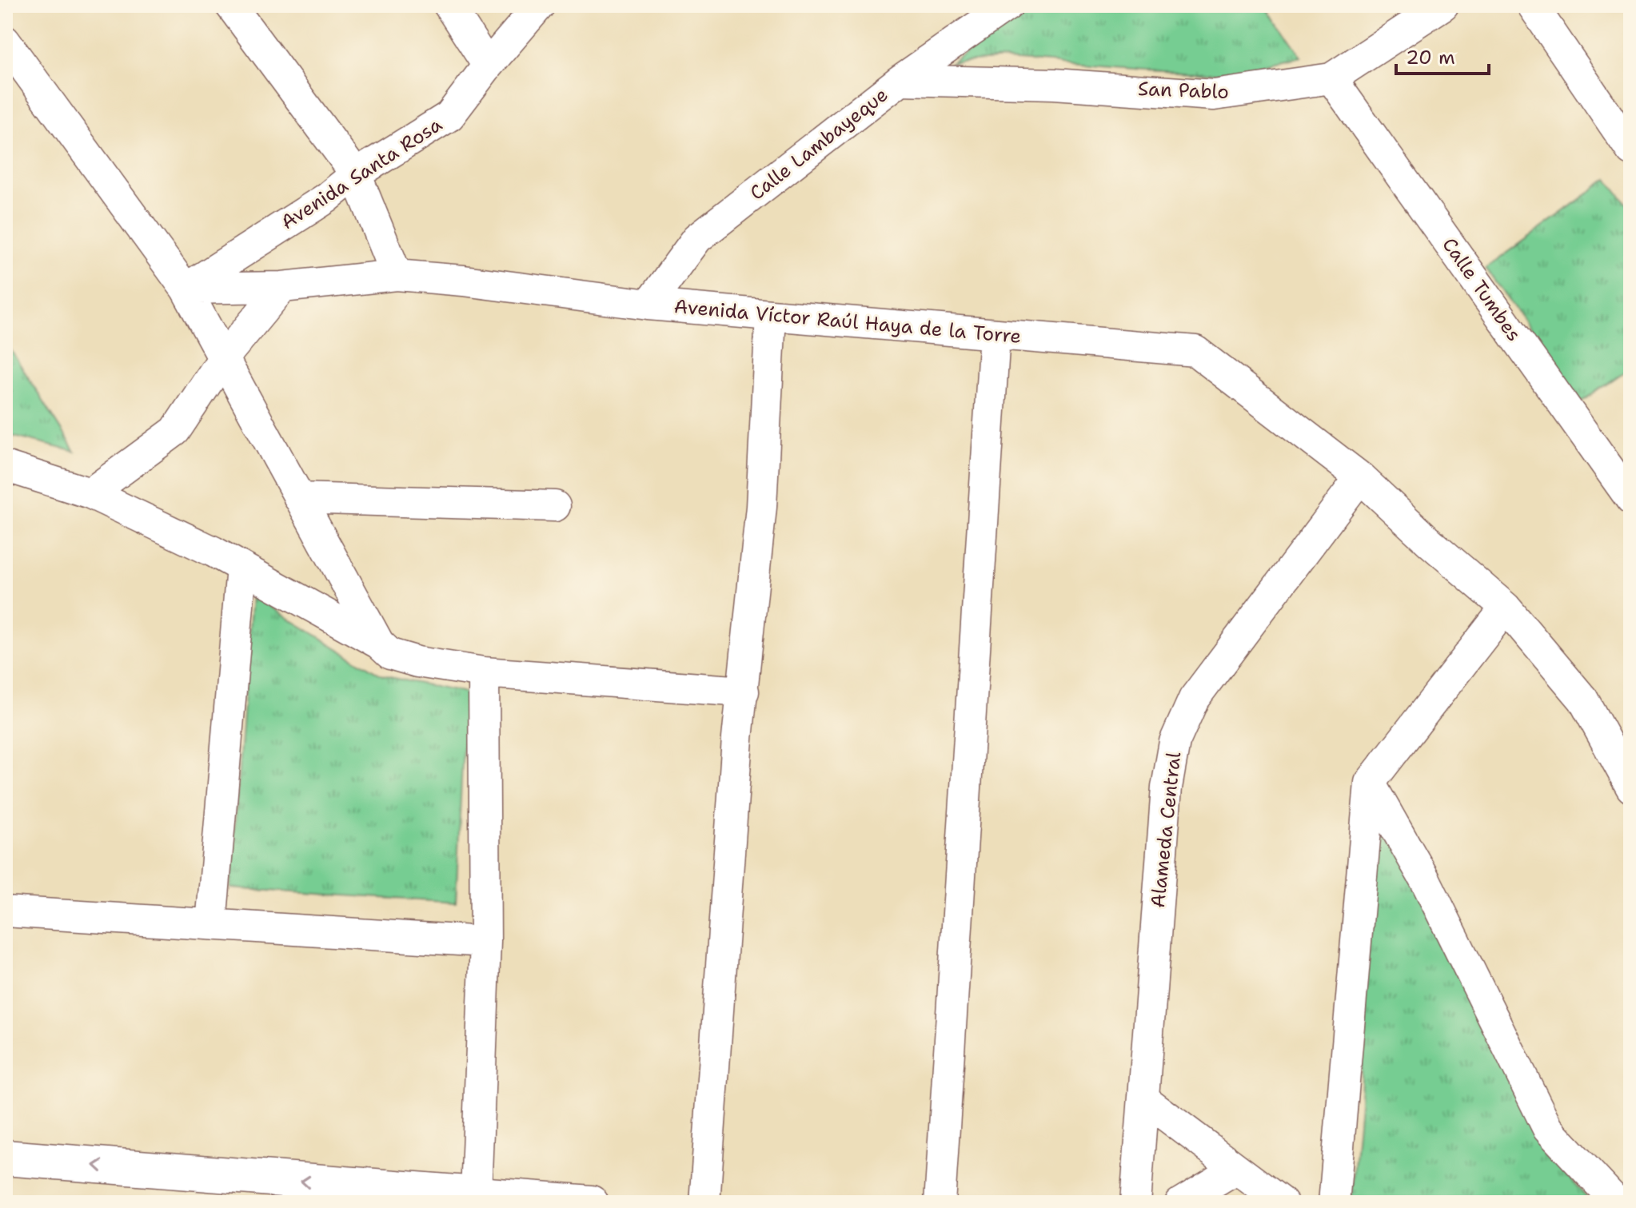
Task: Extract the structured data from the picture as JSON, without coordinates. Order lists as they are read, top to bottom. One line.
{"streets":{"street":["San Pablo","Calle Lambayeque","Avenida Santa Rosa","Calle Tumbes","Avenida Víctor Raúl Haya de la Torre","Alameda Central"]},"crossings":[["San Pablo","Calle Lambayeque"],["San Pablo","Calle Tumbes"],["Calle Lambayeque","Avenida Víctor Raúl Haya de la Torre"],["Avenida Santa Rosa","Avenida Víctor Raúl Haya de la Torre"],["Avenida Víctor Raúl Haya de la Torre","Alameda Central"]],"scale_bar":"20 m"}
